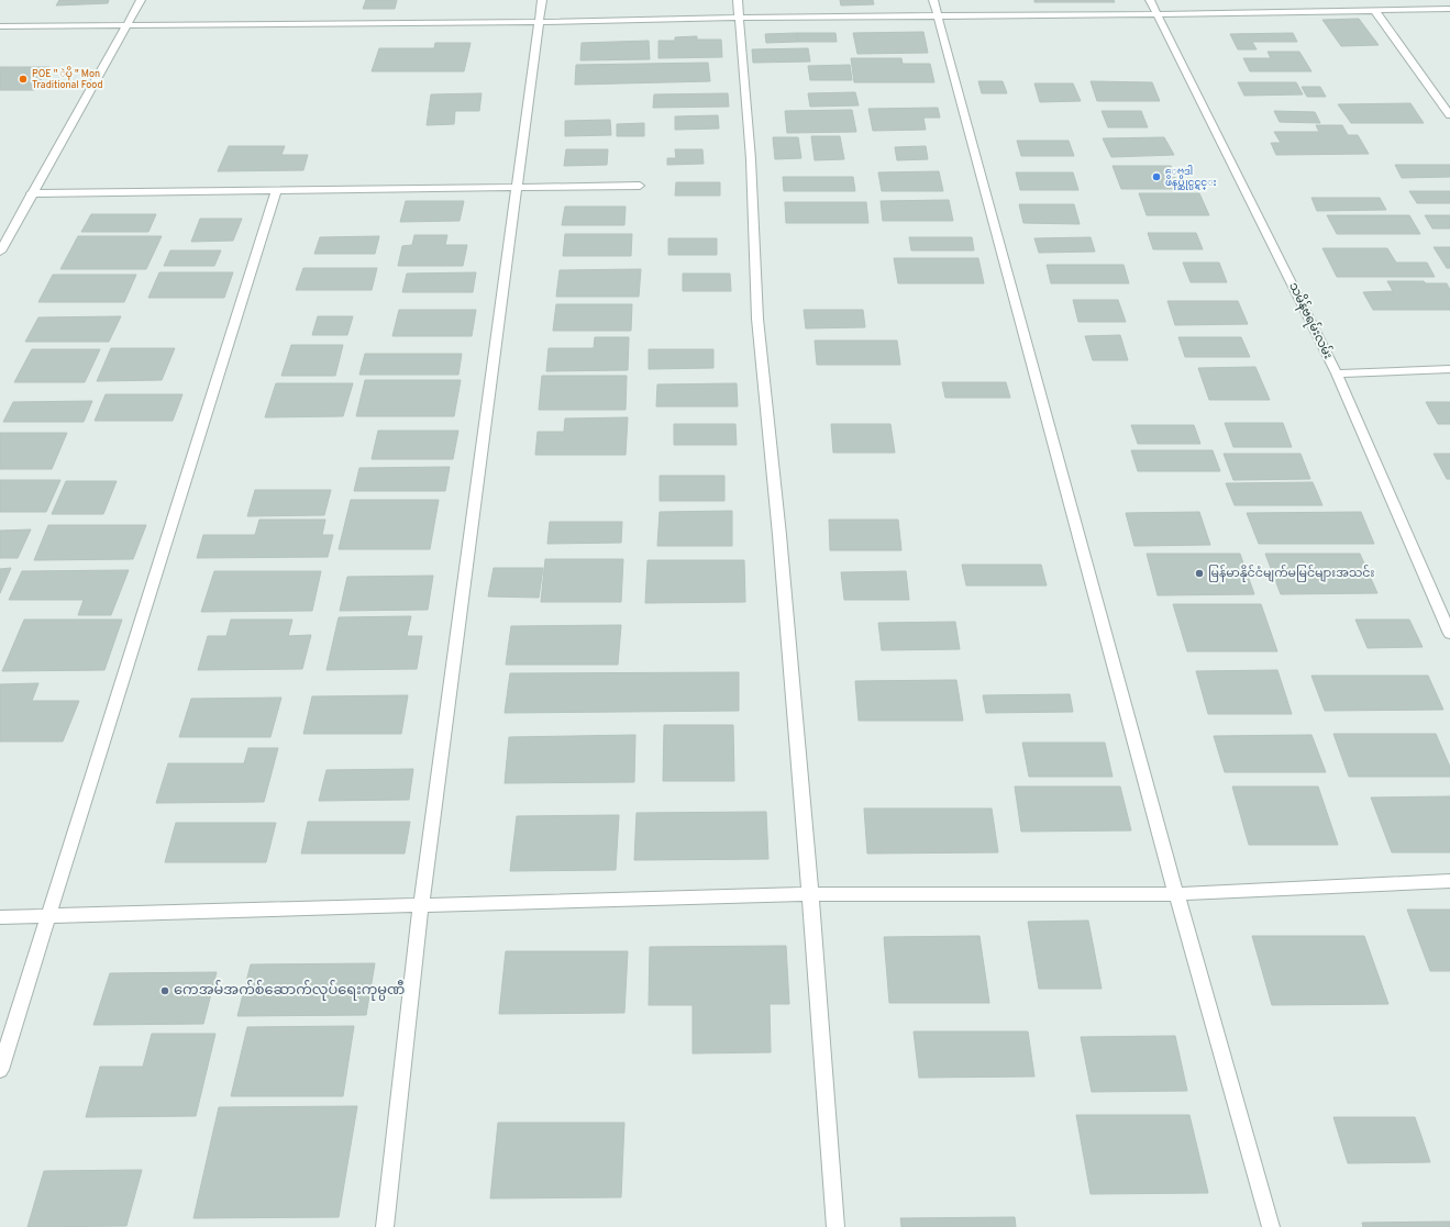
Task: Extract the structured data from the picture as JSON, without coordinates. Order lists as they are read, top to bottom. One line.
{"streets":{"street":["သမိန်ဗရမ်းလမ်း"]},"places":["POE \" ဲပို \" Mon Traditional Food","ေဗဒါ ဖိနပ္ဆိုင္ပင္ရင္း","မြန်မာနိုင်ငံမျက်မမြင်များအသင်း","ကေအမ်အက်စ်ဆောက်လုပ်ရေးကုမ္ပဏီ"]}
